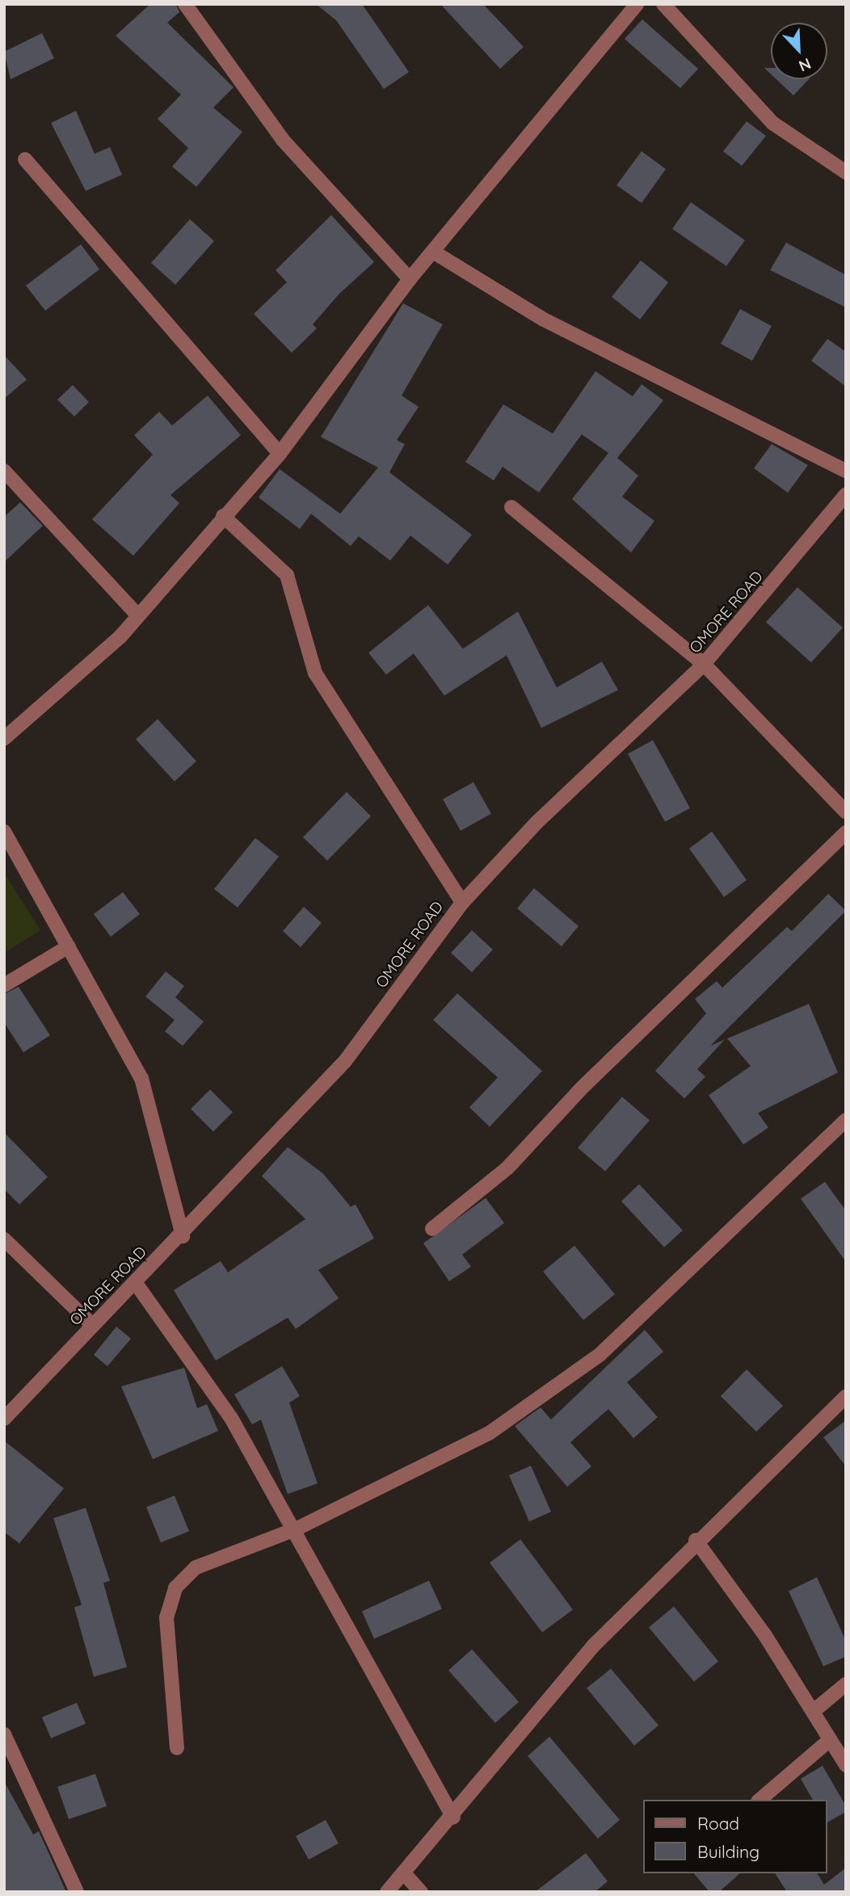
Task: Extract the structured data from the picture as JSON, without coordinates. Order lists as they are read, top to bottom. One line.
{"streets":{"street":["OMORE ROAD"]},"legend":["Road","Building"],"north":"bottom right"}
